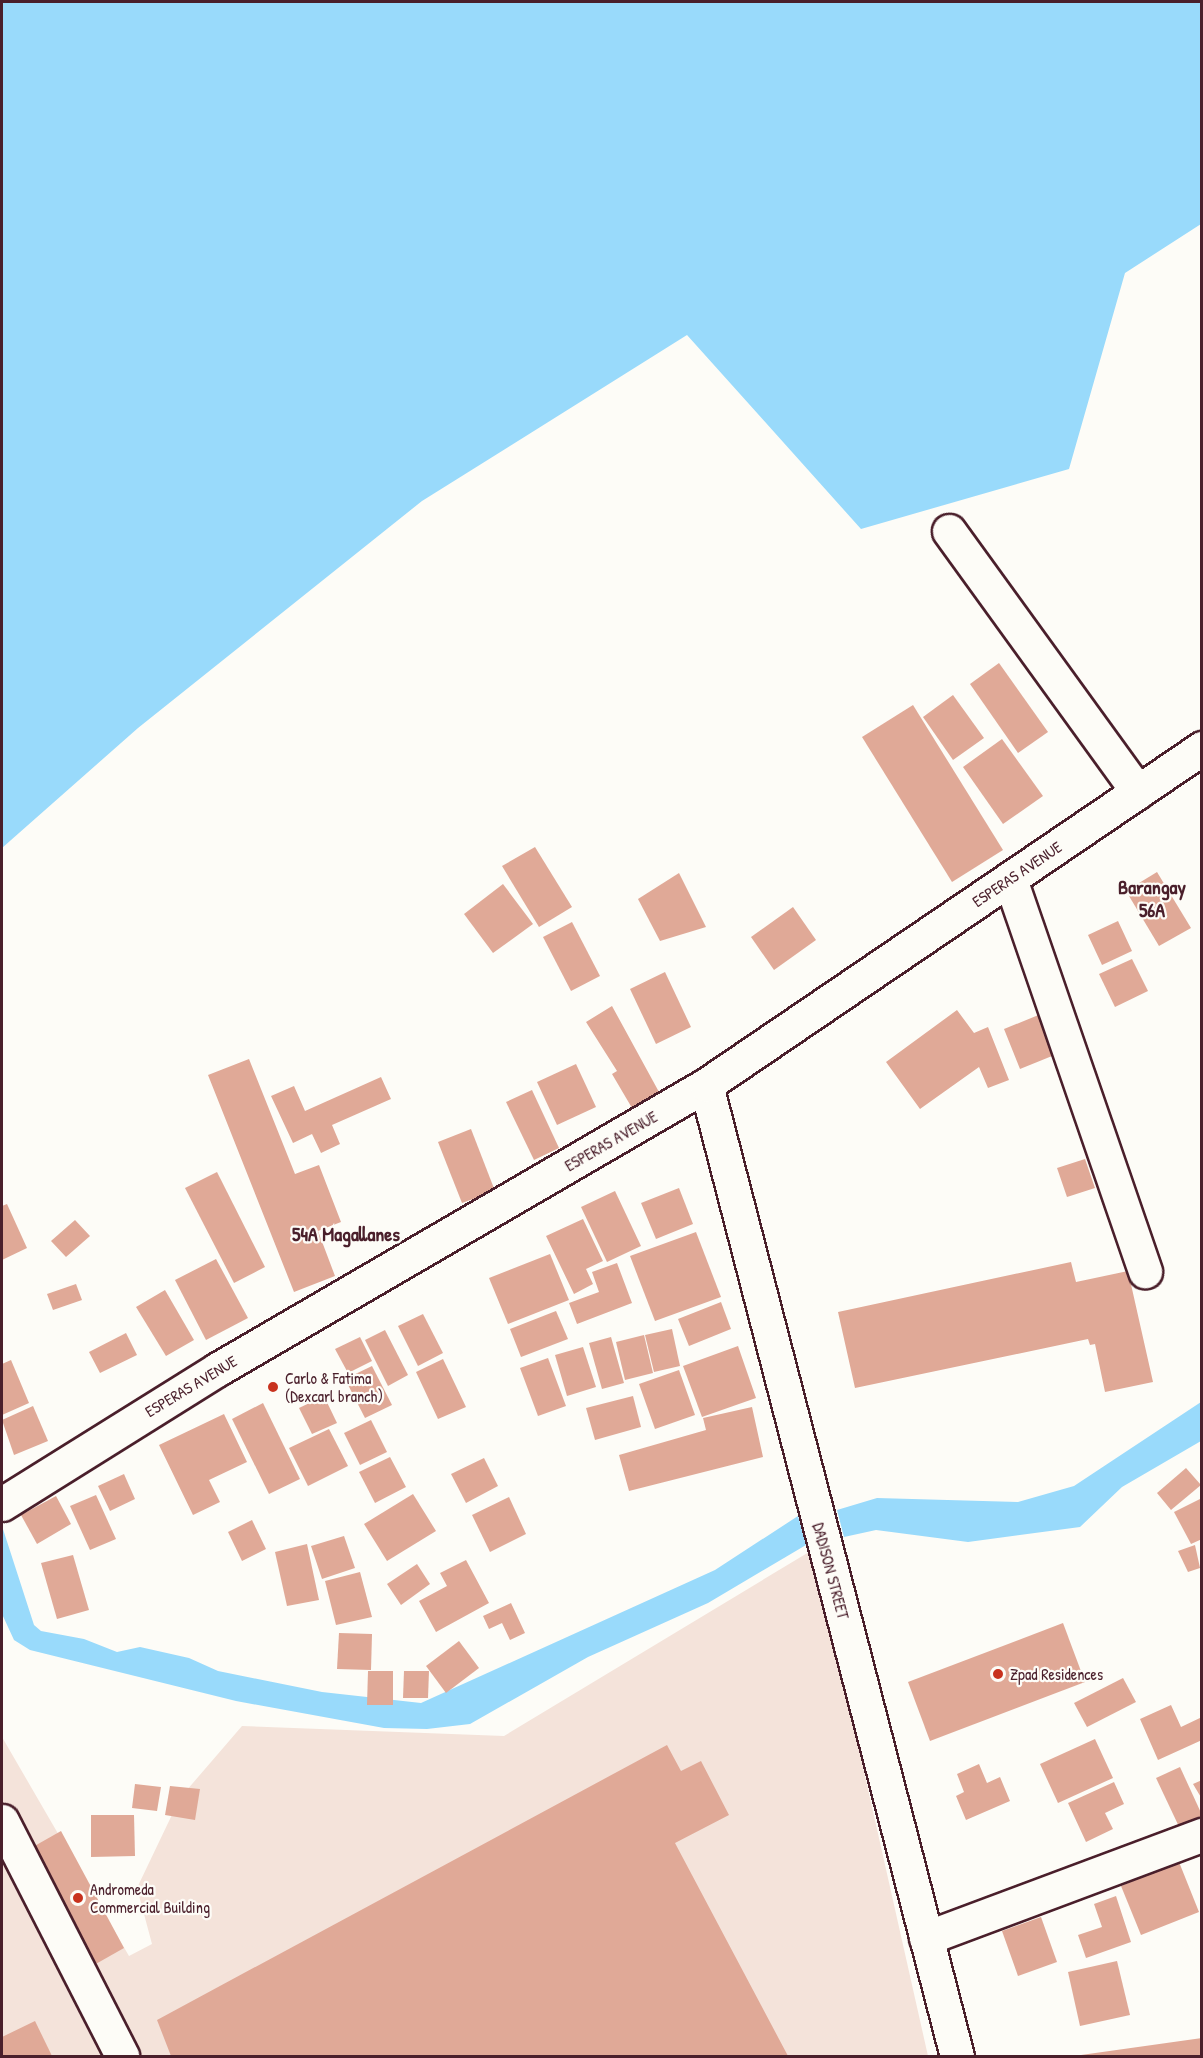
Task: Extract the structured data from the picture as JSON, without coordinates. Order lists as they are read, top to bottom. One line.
{"streets":{"street":["ESPERAS AVENUE","DADISON STREET"]},"crossings":[["ESPERAS AVENUE","DADISON STREET"]],"districts":["Barangay 56A","54A Magallanes"],"places":["Carlo & Fatima (Dexcarl branch)","Zpad Residences","Andromeda Commercial Building"]}
